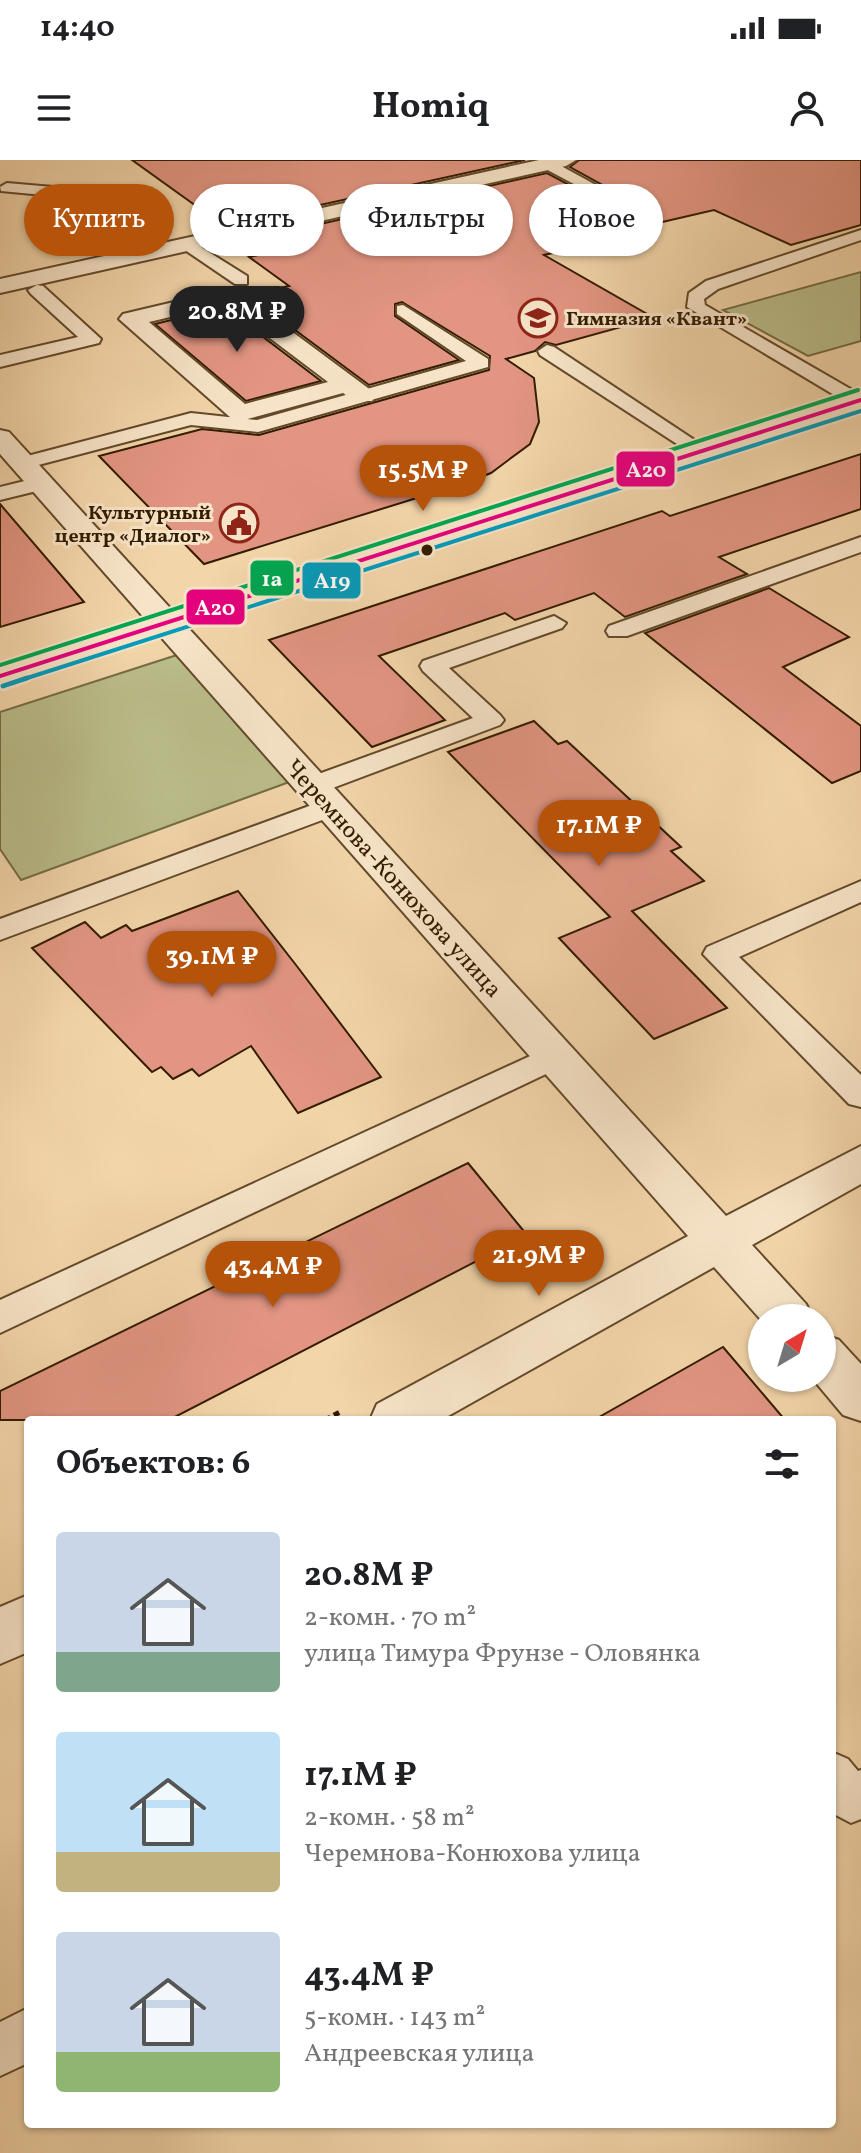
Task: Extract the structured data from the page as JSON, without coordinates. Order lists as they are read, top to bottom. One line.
{"streets":{"street":["Черемнова-Конюхова улица"]},"places":{"school or university":["Гимназия «Квант»"],"public building":["Культурный центр «Диалог»"]},"lines":["transit line 1a","transit line А20","transit line A19"],"north":"top right","page":{"status":"14:40","header":"Homiq","chip":["Купить","Снять","Фильтры","Новое"],"price":["20.8M ₽","15.5M ₽","17.1M ₽","39.1M ₽","21.9M ₽","43.4M ₽"],"heading":"Объектов: 6","list":[{"name":"20.8M ₽","note":"2-комн. · 70 m² · улица Тимура Фрунзе - Оловянка"},{"name":"17.1M ₽","note":"2-комн. · 58 m² · Черемнова-Конюхова улица"},{"name":"43.4M ₽","note":"5-комн. · 143 m² · Андреевская улица"}]}}
